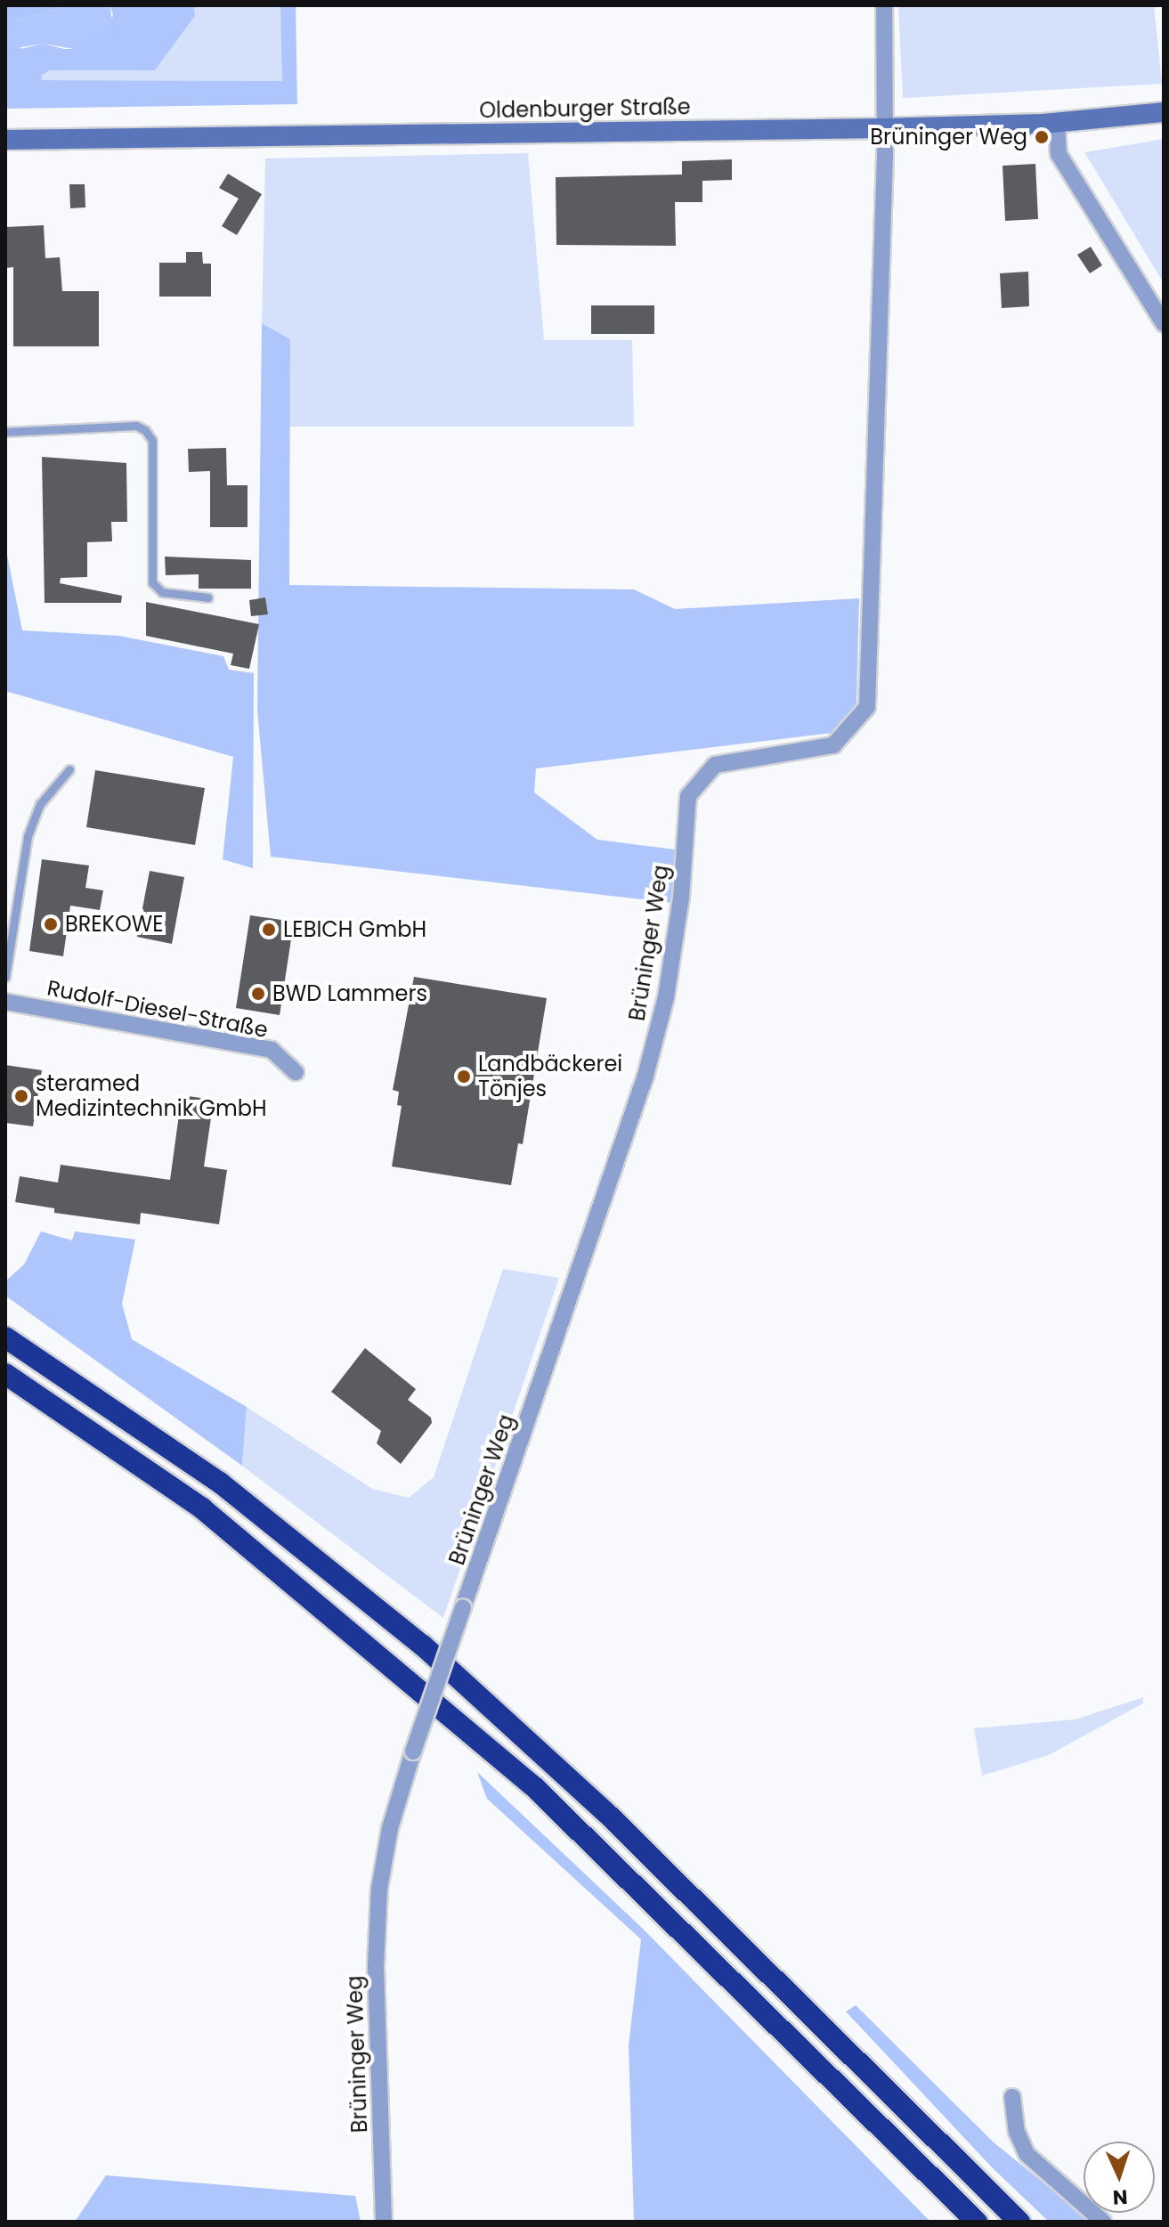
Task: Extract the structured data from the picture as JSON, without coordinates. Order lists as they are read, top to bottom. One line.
{"streets":{"main road":["Oldenburger Straße"],"street":["Brüninger Weg","Rudolf-Diesel-Straße"]},"crossings":[["Oldenburger Straße","Brüninger Weg"]],"places":["Brüninger Weg","BREKOWE","LEBICH GmbH","BWD Lammers","Landbäckerei Tönjes","steramed Medizintechnik GmbH"],"north":"bottom"}
